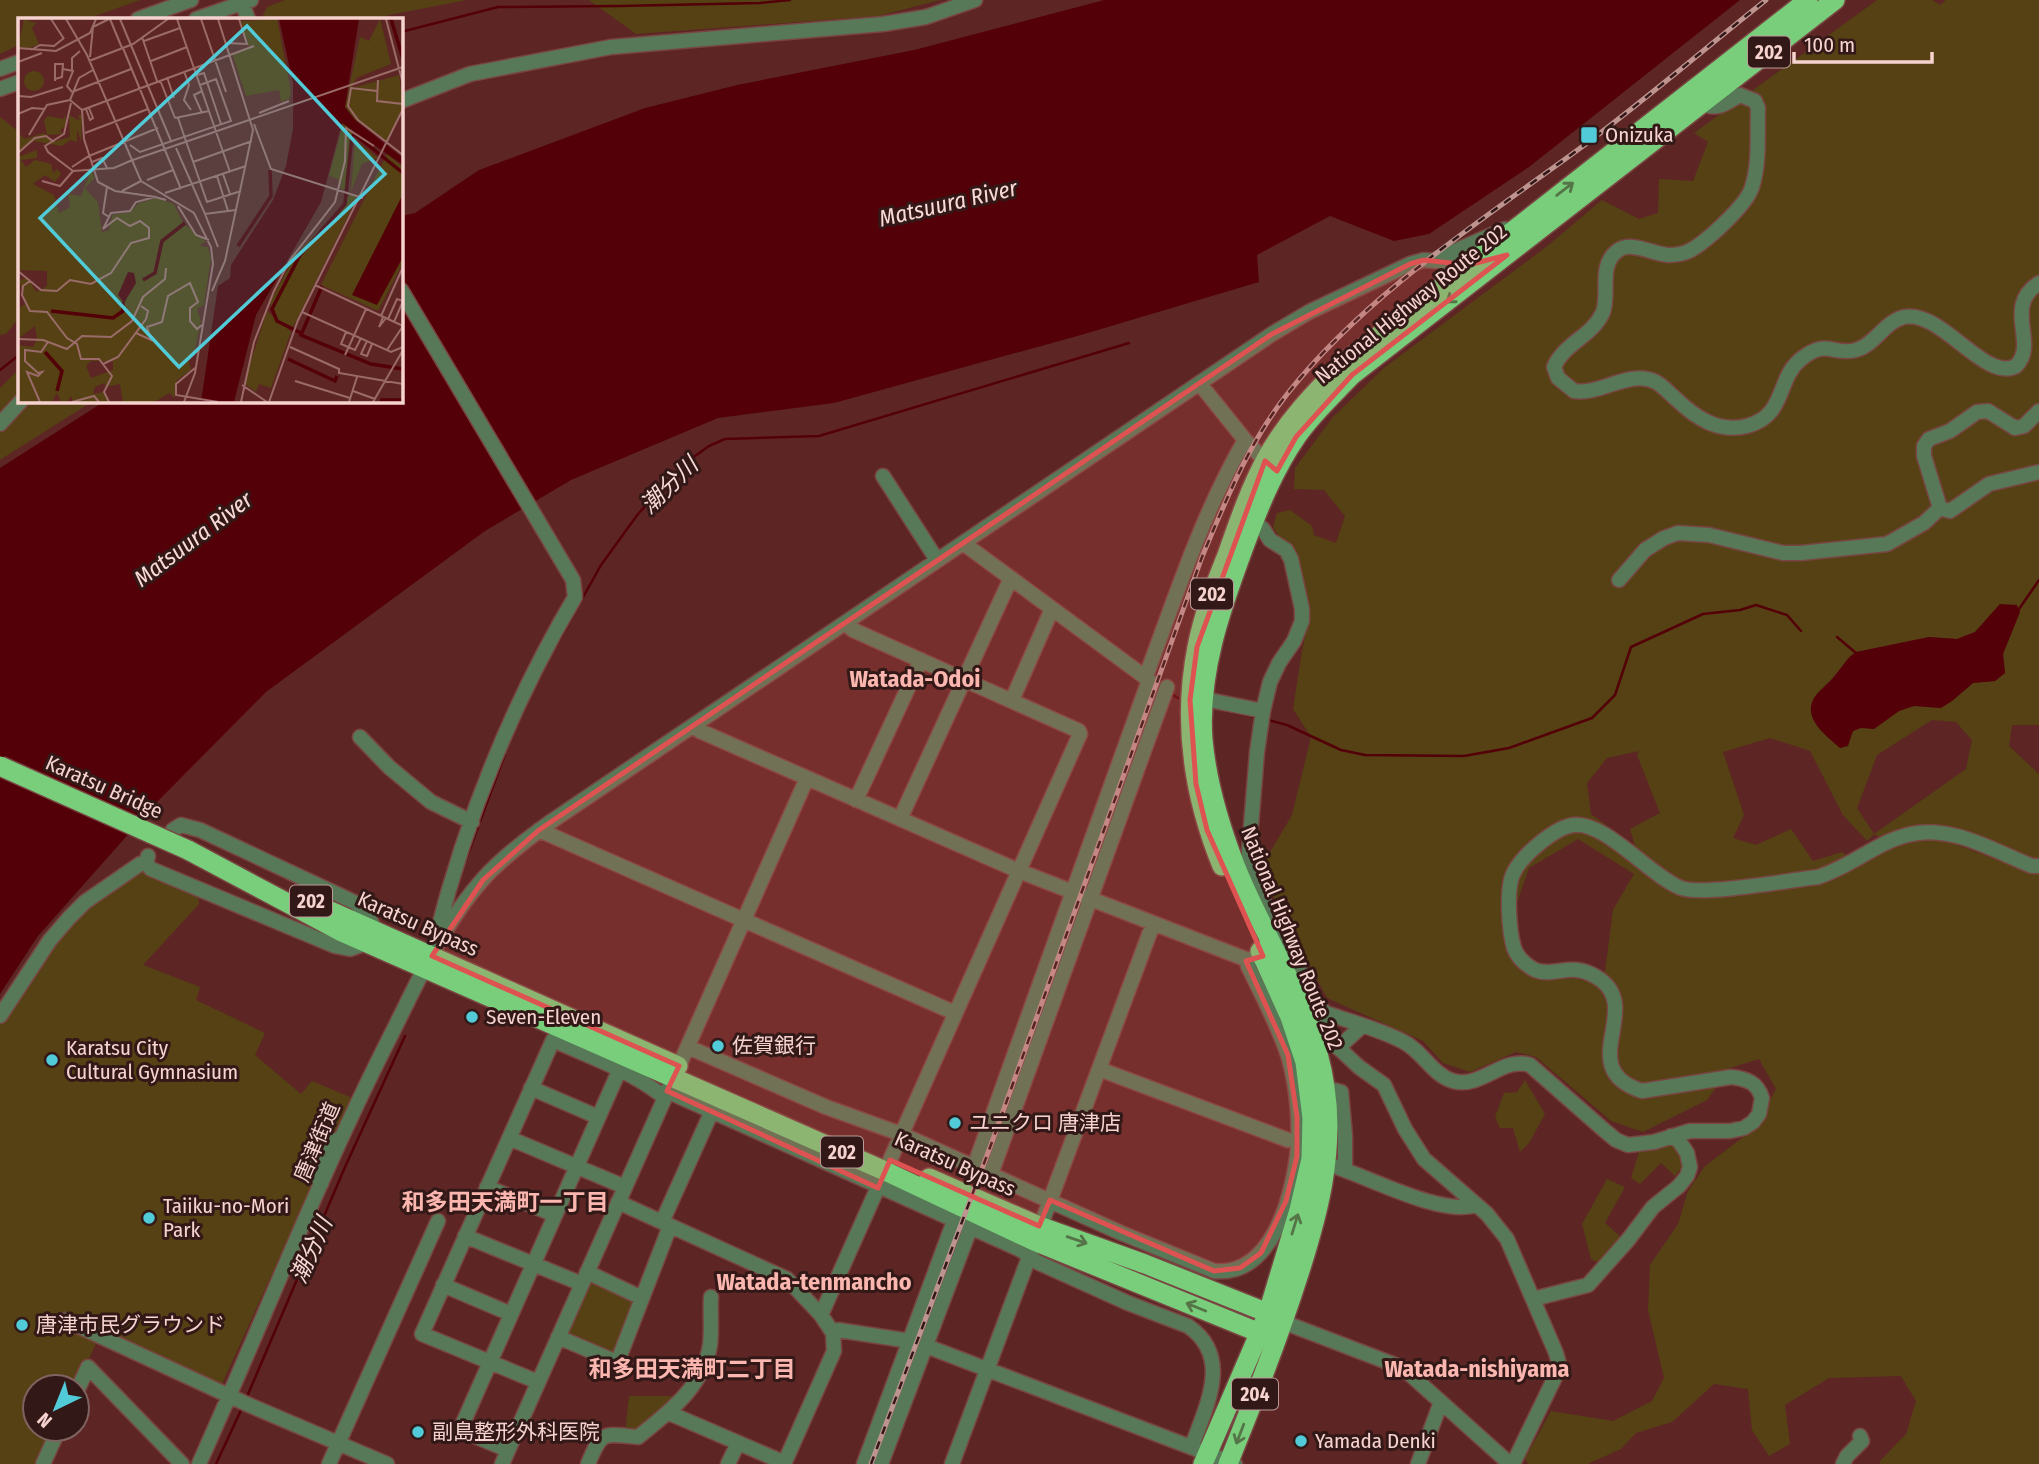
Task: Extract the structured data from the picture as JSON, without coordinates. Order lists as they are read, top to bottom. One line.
{"streets":{"highway":["202","National Highway Route 202","Karatsu Bridge","Karatsu Bypass","204"],"street":["唐津街道"]},"crossings":[["National Highway Route 202","Karatsu Bypass"],["National Highway Route 202","204"],["Karatsu Bridge","Karatsu Bypass"],["Karatsu Bypass","唐津街道"],["Karatsu Bypass","204"]],"districts":["Watada-Odoi","和多田天満町一丁目","Watada-tenmancho","和多田天満町二丁目","Watada-nishiyama"],"water":["Matsuura River","潮分川"],"places":{"transit":["Onizuka"],"other":["Seven-Eleven","佐賀銀行","Karatsu City Cultural Gymnasium","ユニクロ 唐津店","Taiiku-no-Mori Park","唐津市民グラウンド","副島整形外科医院","Yamada Denki"]},"scale_bar":"100 m","north":"bottom left"}
